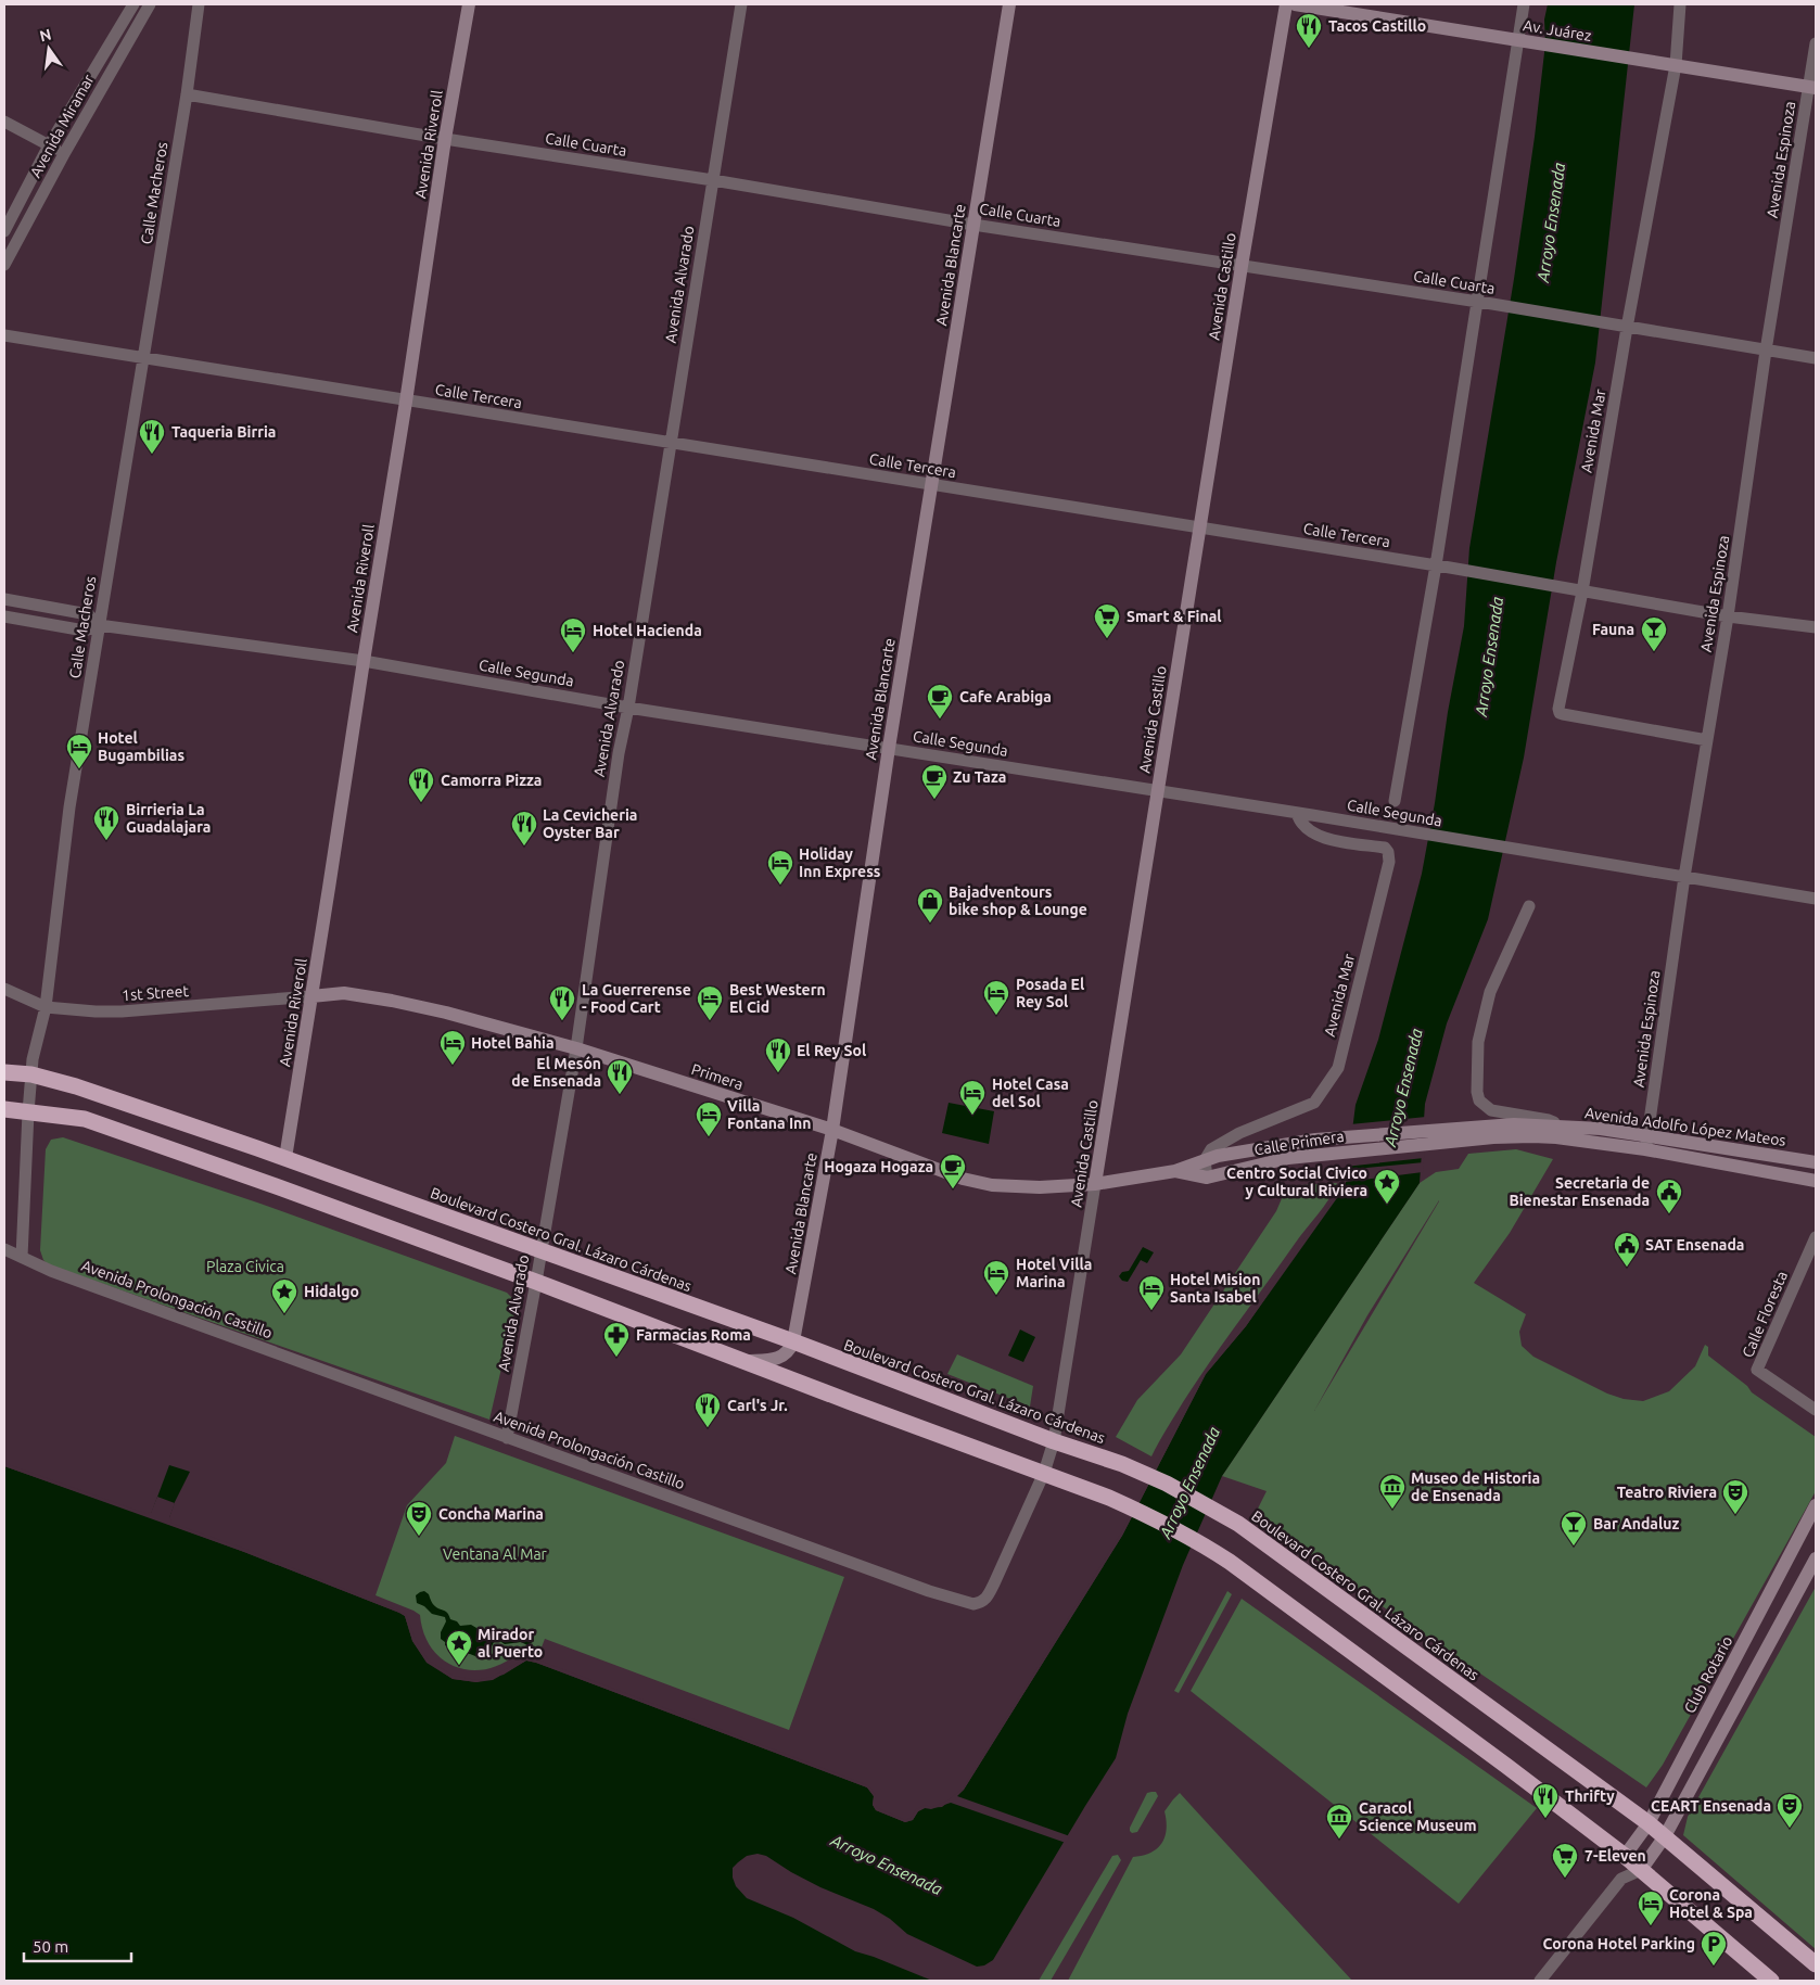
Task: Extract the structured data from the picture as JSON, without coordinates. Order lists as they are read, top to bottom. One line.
{"streets":{"highway":["Boulevard Costero Gral. Lázaro Cárdenas"],"main road":["Av. Juárez","Avenida Riveroll","Avenida Blancarte","Avenida Castillo","Primera","Avenida Adolfo López Mateos","Calle Primera","Club Rotario"],"street":["Avenida Miramar","Calle Cuarta","Avenida Espinoza","Calle Macheros","Avenida Alvarado","Calle Tercera","Avenida Mar","Calle Segunda","1st Street","Avenida Prolongación Castillo","Calle Floresta"]},"crossings":[["Av. Juárez","Avenida Espinoza"],["Av. Juárez","Avenida Mar"],["Avenida Riveroll","Calle Cuarta"],["Avenida Riveroll","Calle Tercera"],["Avenida Riveroll","Calle Segunda"],["Avenida Riveroll","1st Street"],["Avenida Riveroll","Primera"],["Avenida Riveroll","Boulevard Costero Gral. Lázaro Cárdenas"],["Calle Cuarta","Avenida Espinoza"],["Calle Cuarta","Calle Macheros"],["Calle Cuarta","Avenida Blancarte"],["Calle Cuarta","Avenida Alvarado"],["Calle Cuarta","Avenida Castillo"],["Calle Cuarta","Avenida Mar"],["Avenida Espinoza","Calle Tercera"],["Avenida Espinoza","Avenida Mar"],["Avenida Espinoza","Calle Segunda"],["Avenida Espinoza","Avenida Adolfo López Mateos"],["Avenida Espinoza","Calle Primera"],["Calle Macheros","Calle Tercera"],["Calle Macheros","Calle Segunda"],["Calle Macheros","1st Street"],["Calle Macheros","Boulevard Costero Gral. Lázaro Cárdenas"],["Calle Macheros","Avenida Prolongación Castillo"],["Avenida Blancarte","Calle Tercera"],["Avenida Blancarte","Calle Segunda"],["Avenida Blancarte","Primera"],["Avenida Blancarte","Boulevard Costero Gral. Lázaro Cárdenas"],["Avenida Alvarado","Calle Tercera"],["Avenida Alvarado","Calle Segunda"],["Avenida Alvarado","Primera"],["Avenida Alvarado","Boulevard Costero Gral. Lázaro Cárdenas"],["Avenida Alvarado","Avenida Prolongación Castillo"],["Avenida Castillo","Calle Tercera"],["Avenida Castillo","Calle Segunda"],["Avenida Castillo","Primera"],["Avenida Castillo","Boulevard Costero Gral. Lázaro Cárdenas"],["Avenida Castillo","Avenida Prolongación Castillo"],["Calle Tercera","Avenida Mar"],["Avenida Mar","Calle Segunda"],["Avenida Mar","Calle Primera"],["1st Street","Primera"],["Primera","Calle Primera"],["Avenida Adolfo López Mateos","Calle Primera"],["Boulevard Costero Gral. Lázaro Cárdenas","Avenida Prolongación Castillo"],["Boulevard Costero Gral. Lázaro Cárdenas","Club Rotario"]],"water":["Arroyo Ensenada"],"parks":["Plaza Civica","Ventana Al Mar"],"places":{"restaurant":["Tacos Castillo","Taqueria Birria","Camorra Pizza","Birrieria La Guadalajara","La Cevicheria Oyster Bar","La Guerrerense - Food Cart","El Rey Sol","El Mesón de Ensenada","Carl's Jr.","Thrifty"],"supermarket":["Smart & Final","7-Eleven"],"bar":["Fauna","Bar Andaluz"],"hotel":["Hotel Hacienda","Hotel Bugambilias","Holiday Inn Express","Posada El Rey Sol","Best Western El Cid","Hotel Bahia","Hotel Casa del Sol","Villa Fontana Inn","Hotel Villa Marina","Hotel Mision Santa Isabel","Corona Hotel & Spa"],"cafe":["Cafe Arabiga","Zu Taza","Hogaza Hogaza"],"shop":["Bajadventours bike shop & Lounge"],"place":["Centro Social Civico y Cultural Riviera","Hidalgo","Mirador al Puerto"],"public building":["Secretaria de Bienestar Ensenada","SAT Ensenada"],"pharmacy":["Farmacias Roma"],"museum":["Museo de Historia de Ensenada","Caracol Science Museum"],"theatre":["Teatro Riviera","Concha Marina","CEART Ensenada"],"parking":["Corona Hotel Parking"]},"scale_bar":"50 m","north":"top"}
